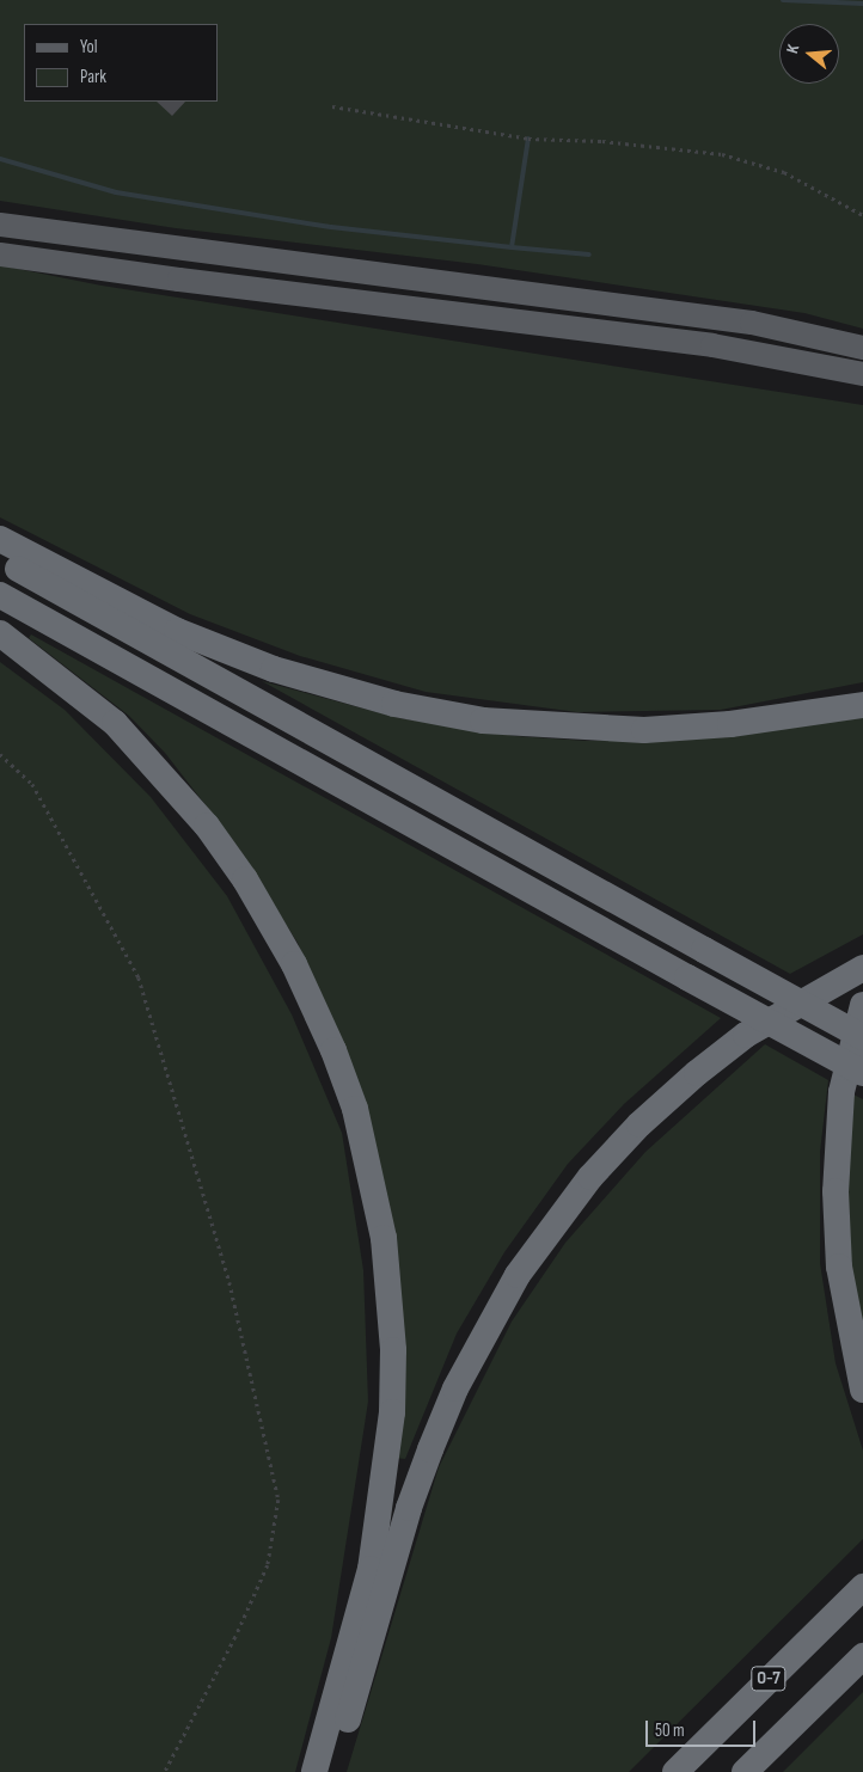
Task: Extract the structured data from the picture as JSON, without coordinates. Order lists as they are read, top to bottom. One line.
{"streets":{"highway":["O-7"]},"legend":["Yol","Park"],"scale_bar":"50 m","north":"left"}
